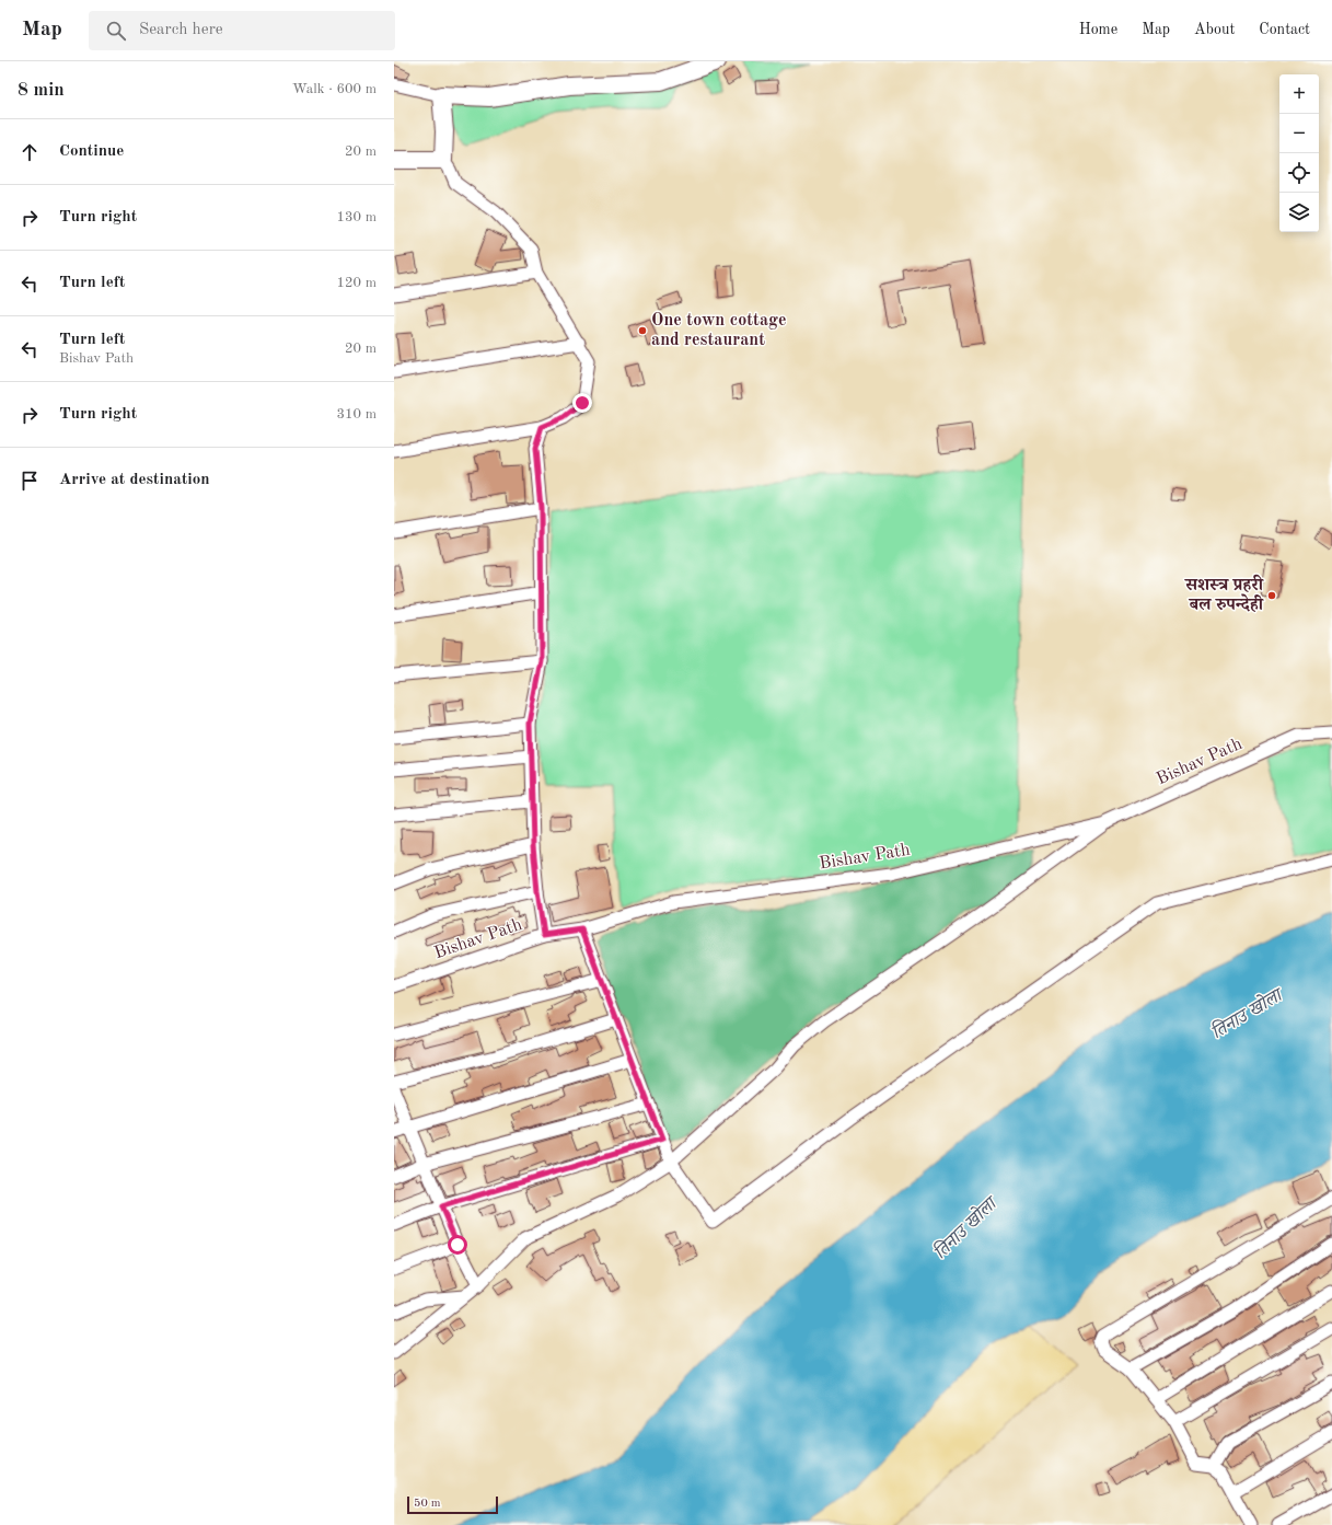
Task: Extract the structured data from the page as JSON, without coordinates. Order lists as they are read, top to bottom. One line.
{"streets":{"street":["Bishav Path"]},"water":["तिनाउ खोला"],"places":["One town cottage and restaurant","सशस्त्र प्रहरी बल रुपन्देही"],"scale_bar":"50 m","page":{"header":"Map","search":"Search here","nav":["Home","Map","About","Contact"],"heading":["8 min","Walk · 600 m"],"map_buttons":["+","−"],"list":[["Continue","20 m"],["Turn right","130 m"],["Turn left","120 m"],["Turn left","Bishav Path","20 m"],["Turn right","310 m"],"Arrive at destination"],"scale":"50 m"}}
